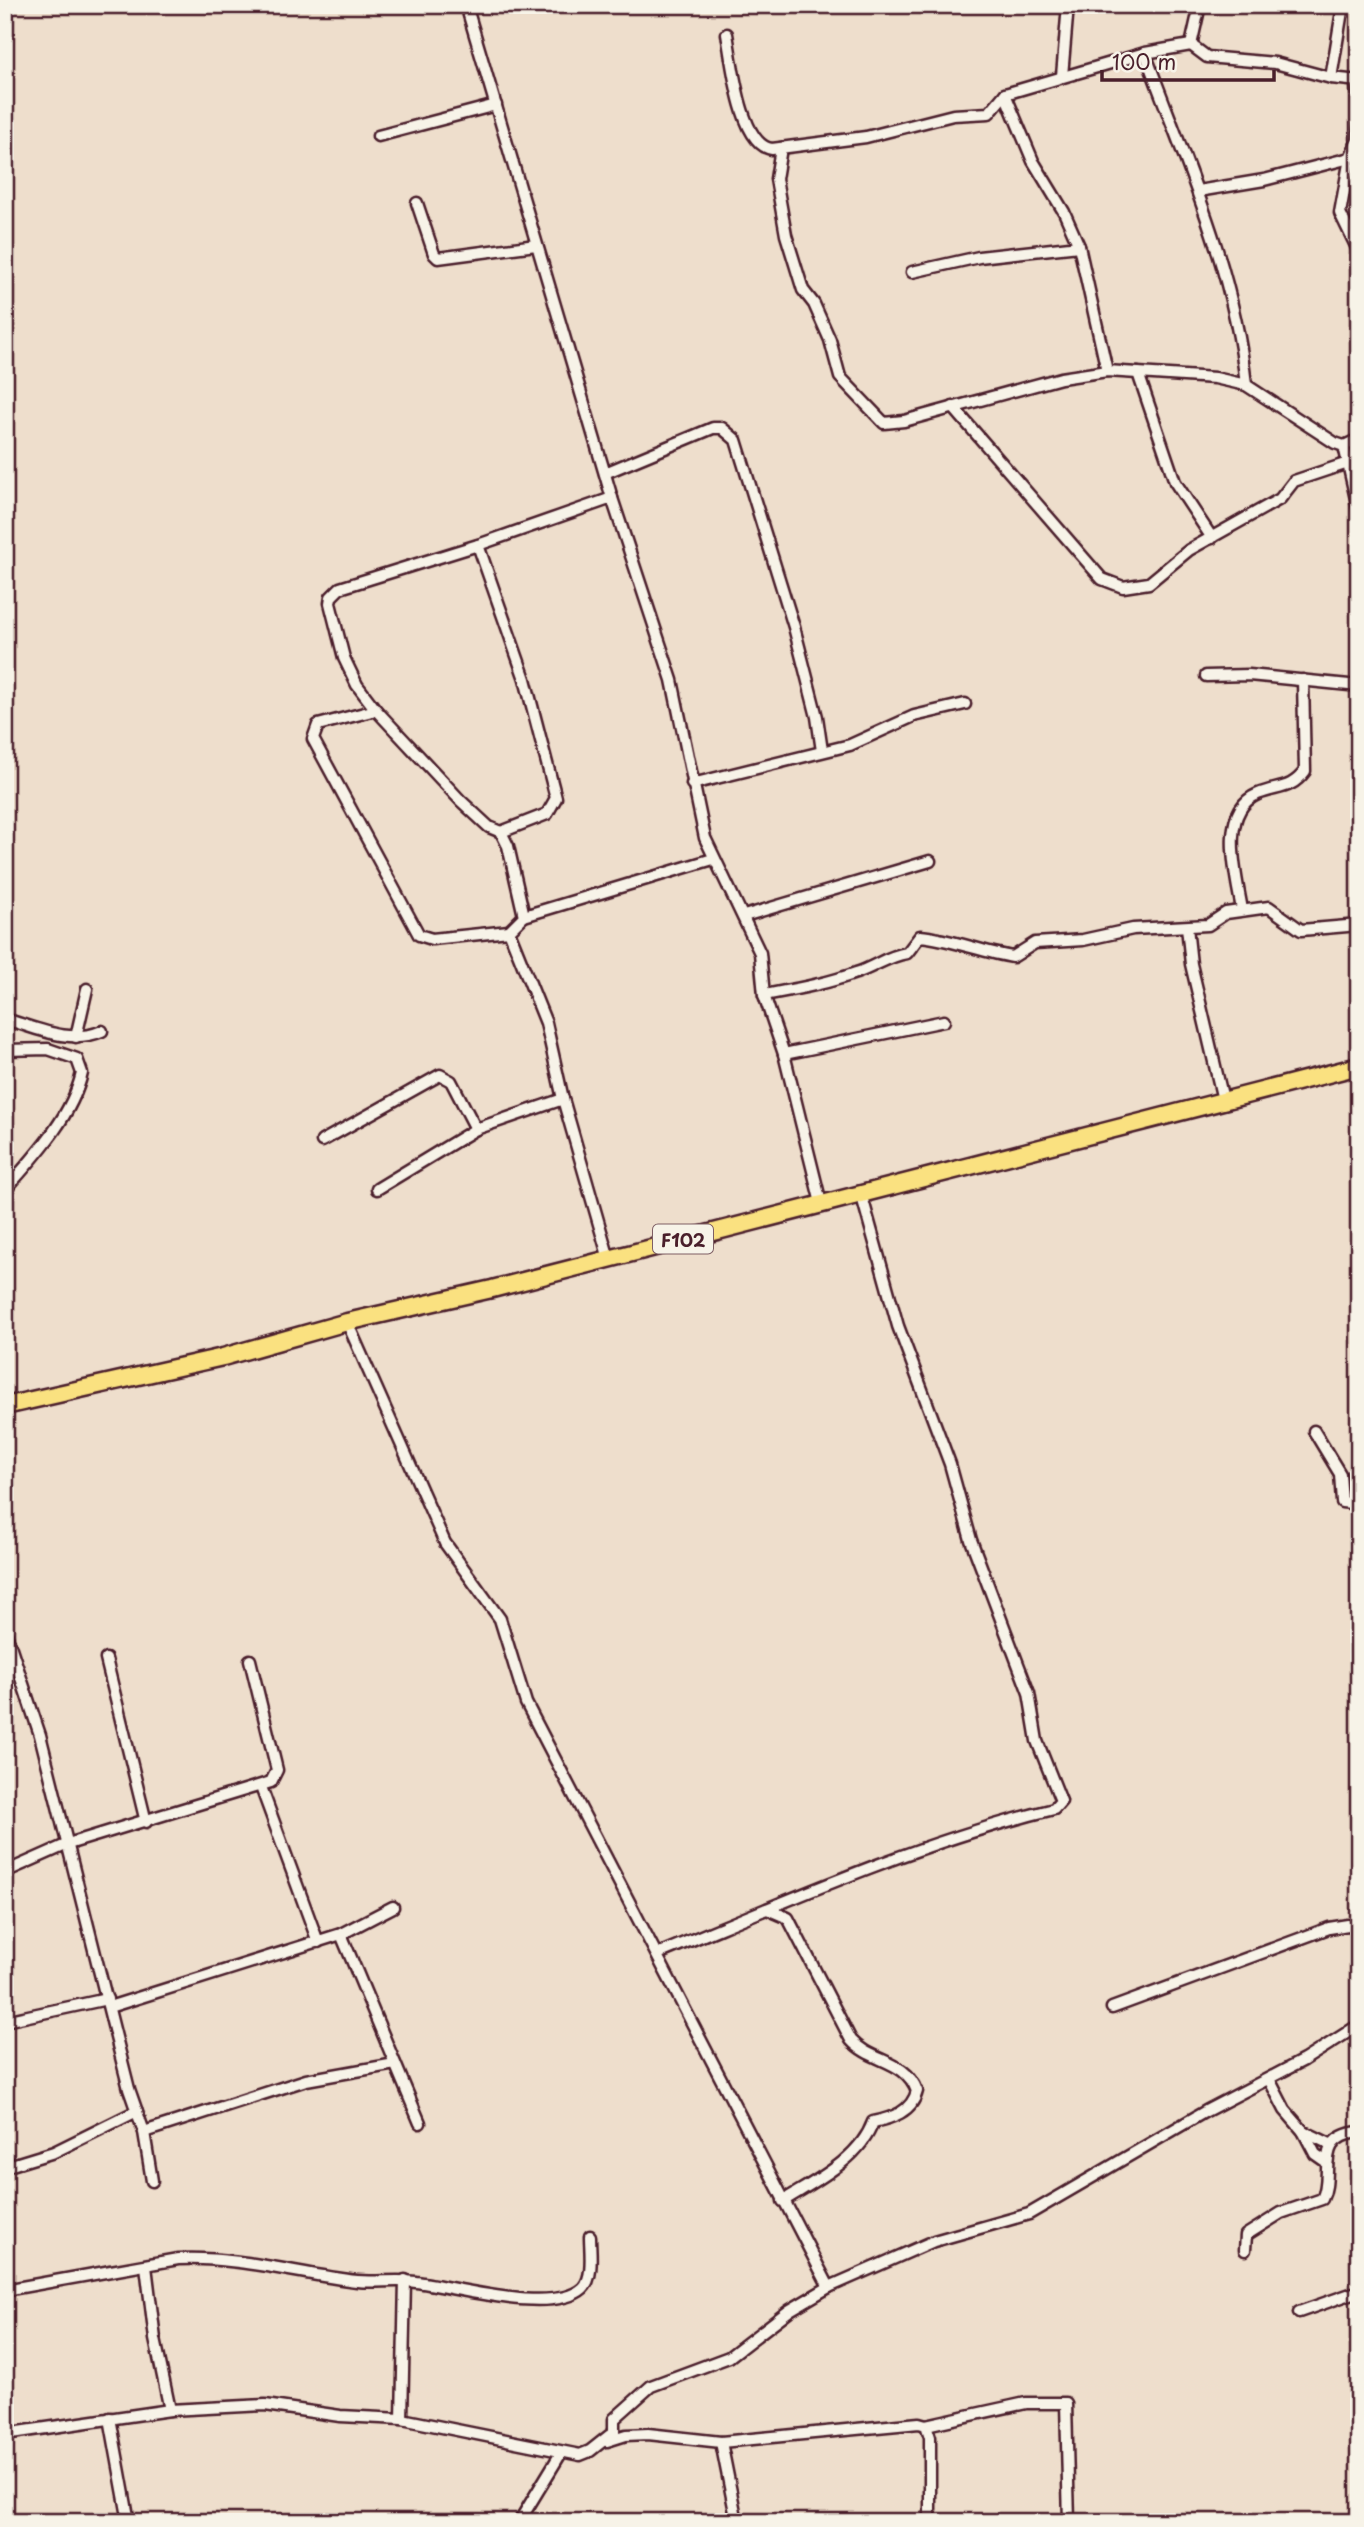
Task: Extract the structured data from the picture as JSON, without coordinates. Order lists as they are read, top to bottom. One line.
{"streets":{"main road":["F102"]},"scale_bar":"100 m"}
